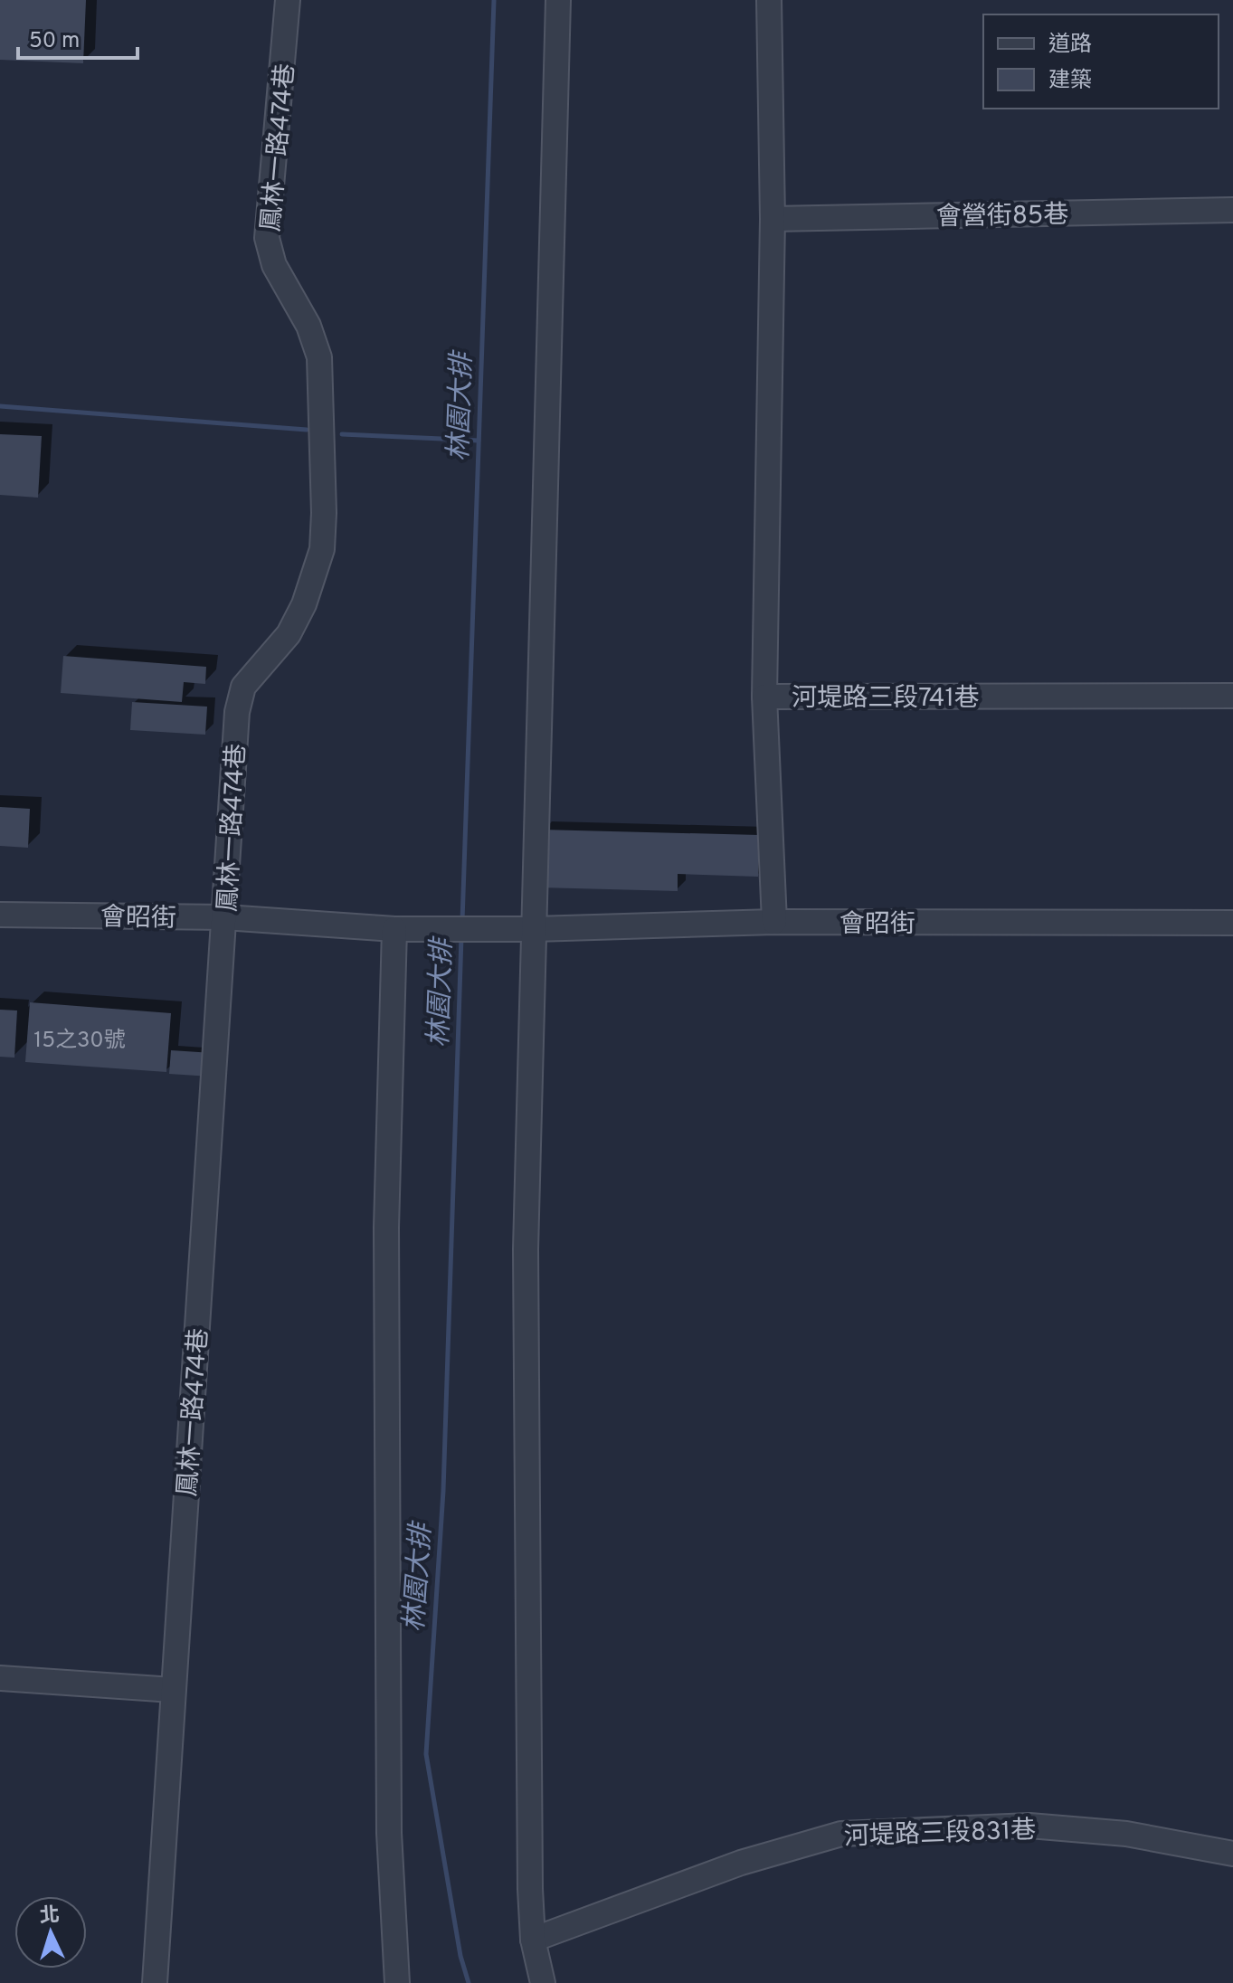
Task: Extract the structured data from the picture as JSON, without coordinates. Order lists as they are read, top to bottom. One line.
{"streets":{"street":["鳳林一路474巷","會營街85巷","河堤路三段741巷","會昭街","河堤路三段831巷"]},"crossings":[["鳳林一路474巷","會昭街"],["河堤路三段741巷","會昭街"]],"water":["林園大排"],"house_numbers":["15之30號"],"legend":["道路","建築"],"scale_bar":"50 m","north":"top"}
